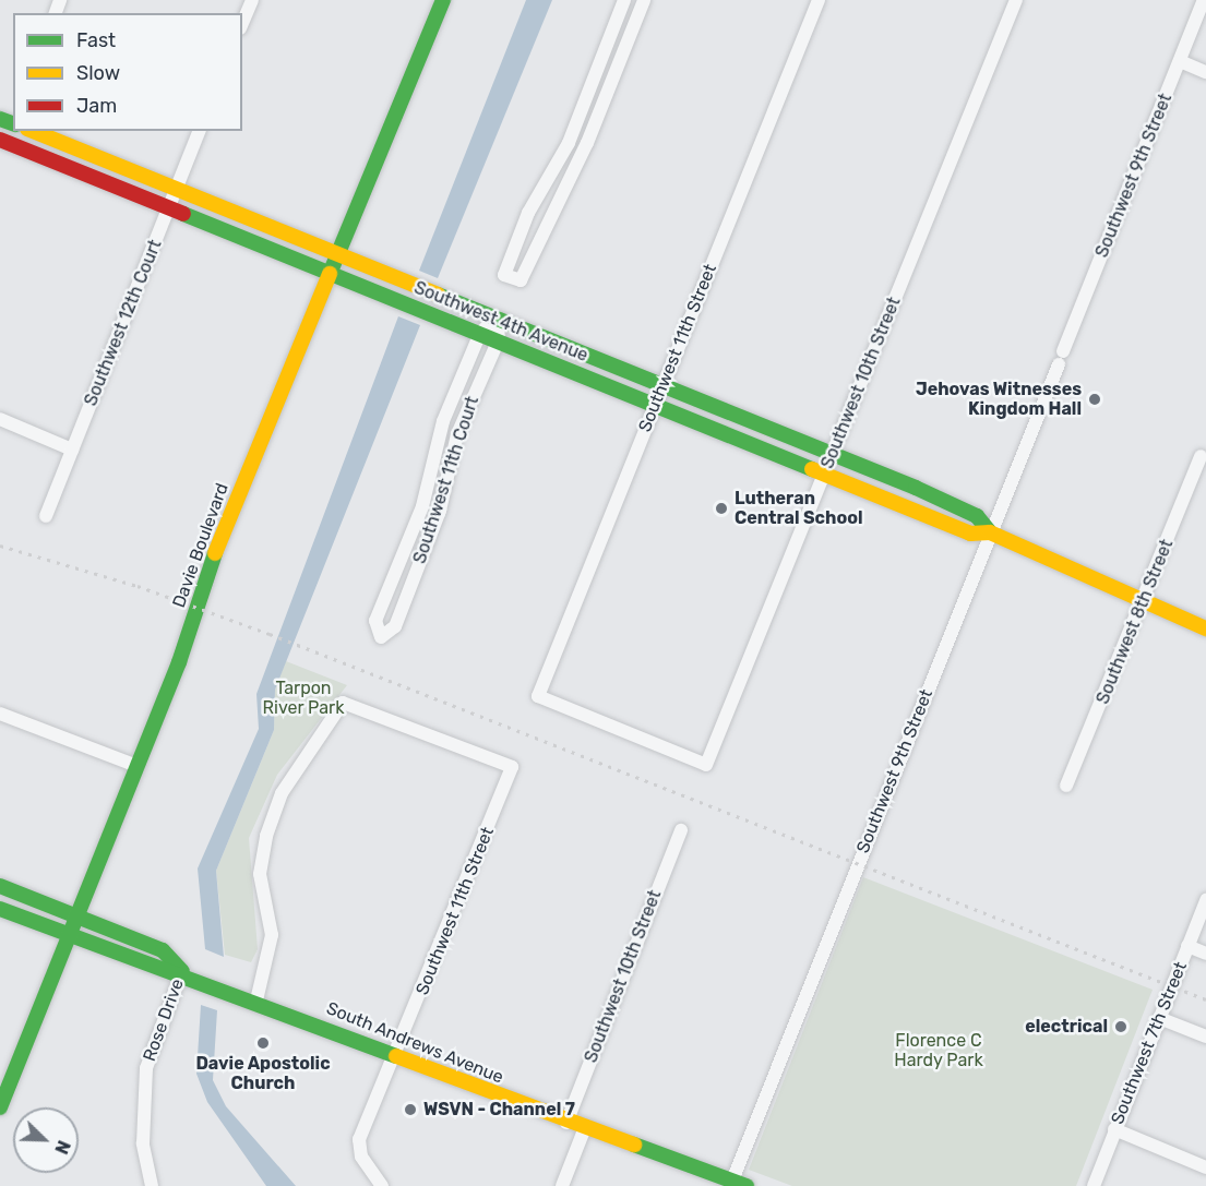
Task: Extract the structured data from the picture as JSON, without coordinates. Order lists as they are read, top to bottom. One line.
{"streets":{"main road":["Southwest 4th Avenue","Davie Boulevard","South Andrews Avenue"],"street":["Southwest 9th Street","Southwest 12th Court","Southwest 11th Street","Southwest 10th Street","Southwest 11th Court","Southwest 8th Street","Rose Drive","Southwest 7th Street"]},"crossings":[["Southwest 9th Street","Southwest 4th Avenue"],["Southwest 9th Street","South Andrews Avenue"],["Southwest 4th Avenue","Southwest 12th Court"],["Southwest 4th Avenue","Southwest 11th Street"],["Southwest 4th Avenue","Southwest 10th Street"],["Southwest 4th Avenue","Southwest 11th Court"],["Southwest 4th Avenue","Davie Boulevard"],["Southwest 4th Avenue","Southwest 8th Street"],["Southwest 11th Street","Southwest 10th Street"],["Southwest 11th Street","South Andrews Avenue"],["Southwest 10th Street","South Andrews Avenue"],["Davie Boulevard","South Andrews Avenue"],["Rose Drive","South Andrews Avenue"]],"parks":["Tarpon River Park","Florence C Hardy Park"],"places":["Jehovas Witnesses Kingdom Hall","Lutheran Central School","electrical","Davie Apostolic Church","WSVN - Channel 7"],"legend":["Fast","Slow","Jam"],"north":"bottom right"}
